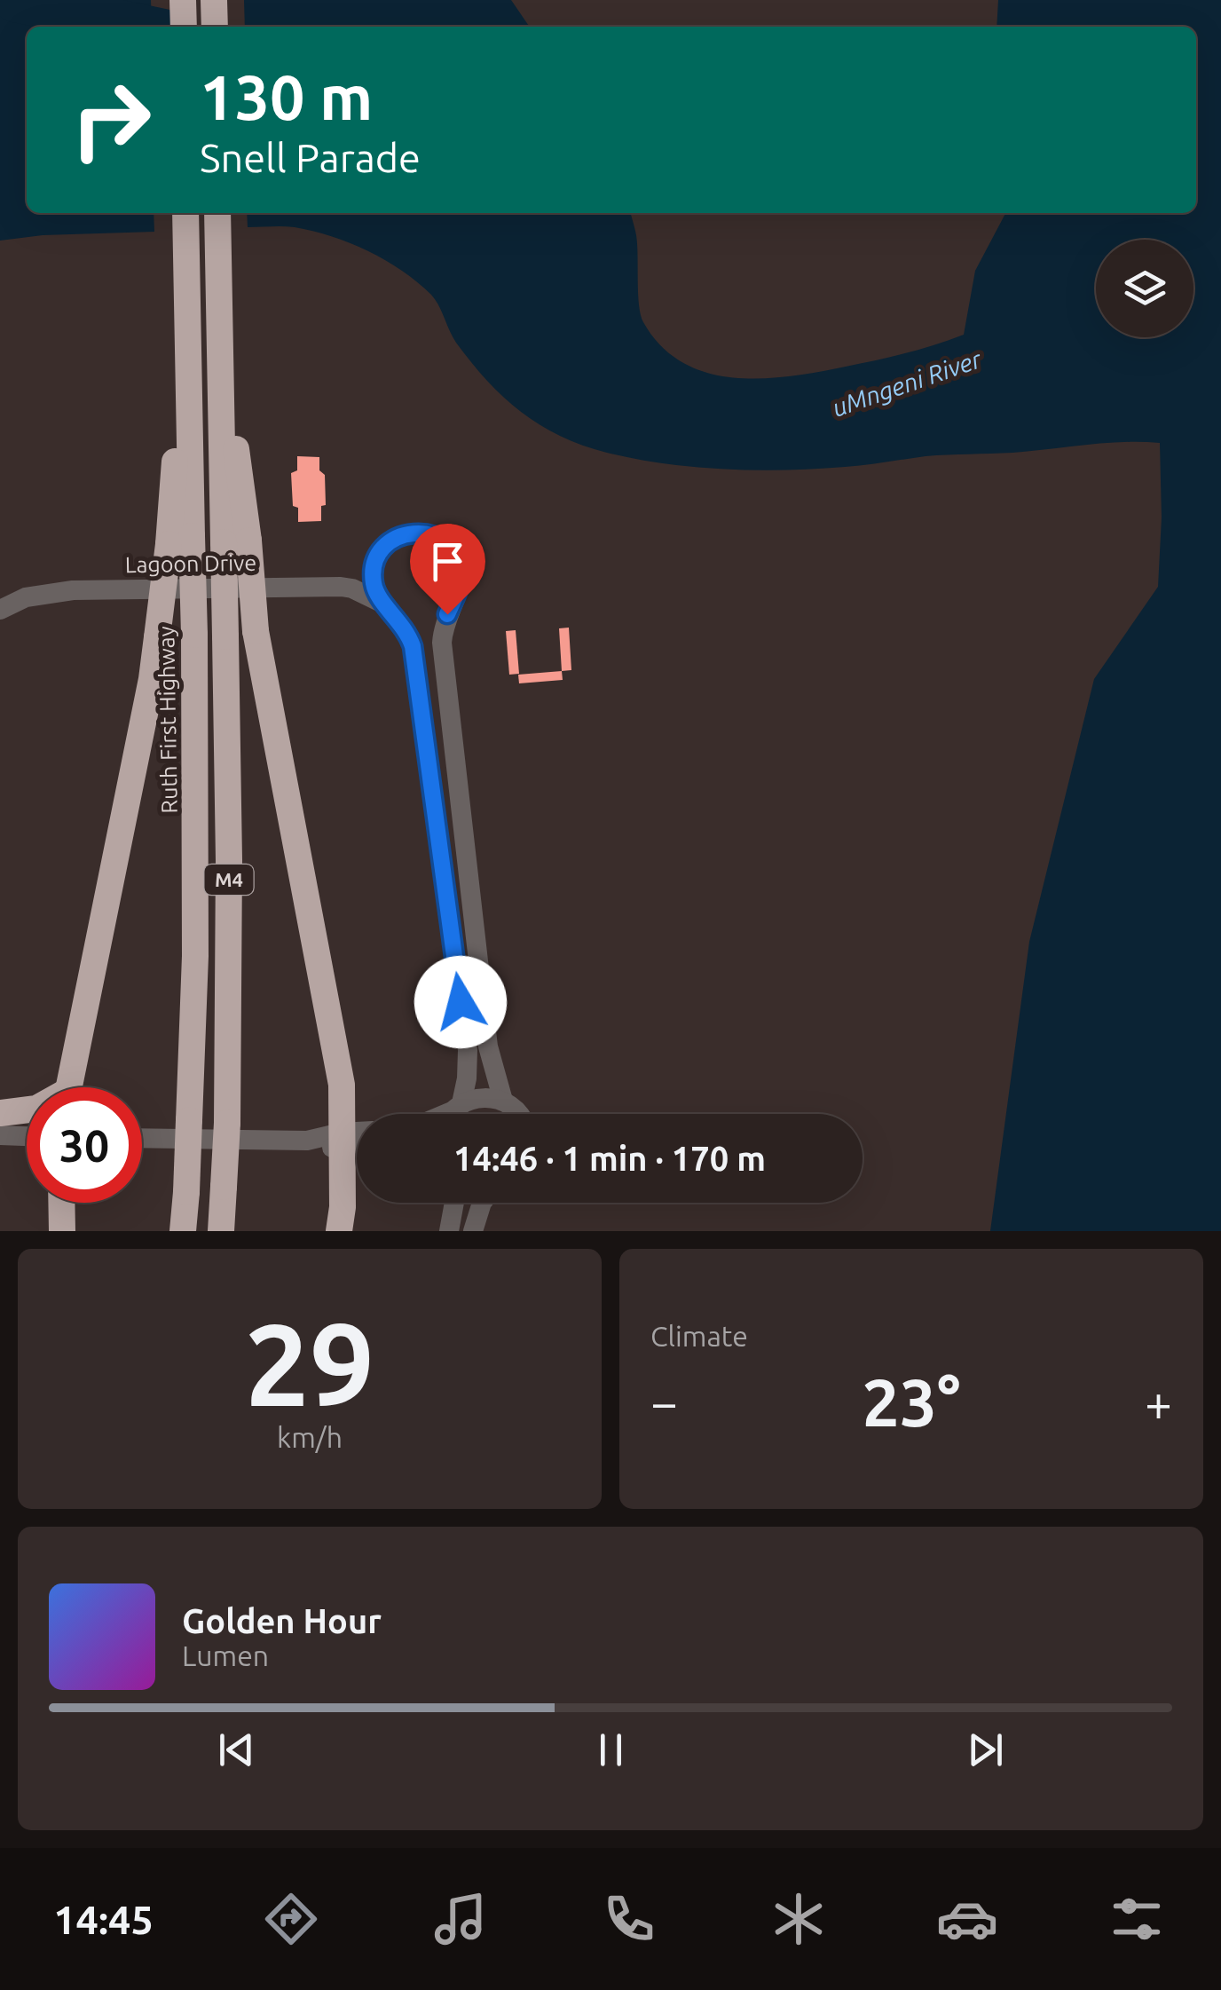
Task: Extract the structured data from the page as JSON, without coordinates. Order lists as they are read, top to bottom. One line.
{"streets":{"highway":["Ruth First Highway","M4"],"street":["Lagoon Drive"]},"water":["uMngeni River"],"page":{"turn":["130 m","Snell Parade"],"limit":"30","trip":"14:46 · 1 min · 170 m","tile":[["29","km/h"],"Climate"],"heat":["−","23°","+"],"song":["Golden Hour","Lumen"],"tabs":"14:45"}}
